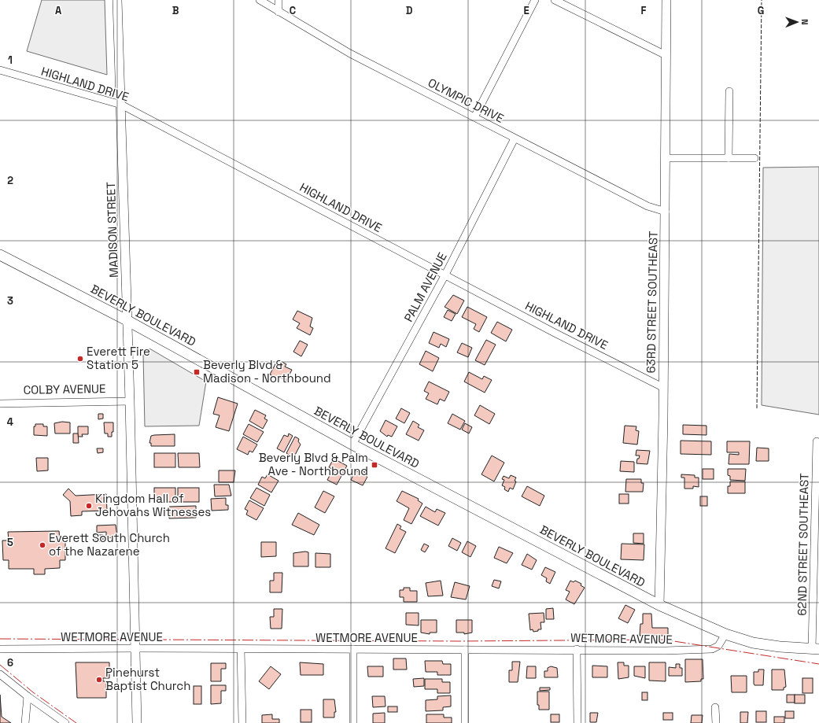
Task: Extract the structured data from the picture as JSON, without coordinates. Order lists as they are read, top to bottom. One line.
{"streets":{"main road":["BEVERLY BOULEVARD"],"street":["HIGHLAND DRIVE","OLYMPIC DRIVE","MADISON STREET","PALM AVENUE","63RD STREET SOUTHEAST","COLBY AVENUE","62ND STREET SOUTHEAST","WETMORE AVENUE"]},"crossings":[["HIGHLAND DRIVE","MADISON STREET"],["HIGHLAND DRIVE","PALM AVENUE"],["HIGHLAND DRIVE","63RD STREET SOUTHEAST"],["OLYMPIC DRIVE","PALM AVENUE"],["OLYMPIC DRIVE","63RD STREET SOUTHEAST"],["MADISON STREET","BEVERLY BOULEVARD"],["MADISON STREET","COLBY AVENUE"],["MADISON STREET","WETMORE AVENUE"],["PALM AVENUE","BEVERLY BOULEVARD"],["63RD STREET SOUTHEAST","BEVERLY BOULEVARD"],["BEVERLY BOULEVARD","WETMORE AVENUE"]],"places":{"other":["Everett Fire Station 5","Kingdom Hall of Jehovahs Witnesses","Everett South Church of the Nazarene","Pinehurst Baptist Church"],"transit":["Beverly Blvd & Madison - Northbound","Beverly Blvd & Palm Ave - Northbound"]},"north":"right","grid":{"columns":["A","B","C","D","E","F","G"],"rows":["1","2","3","4","5","6"]}}
